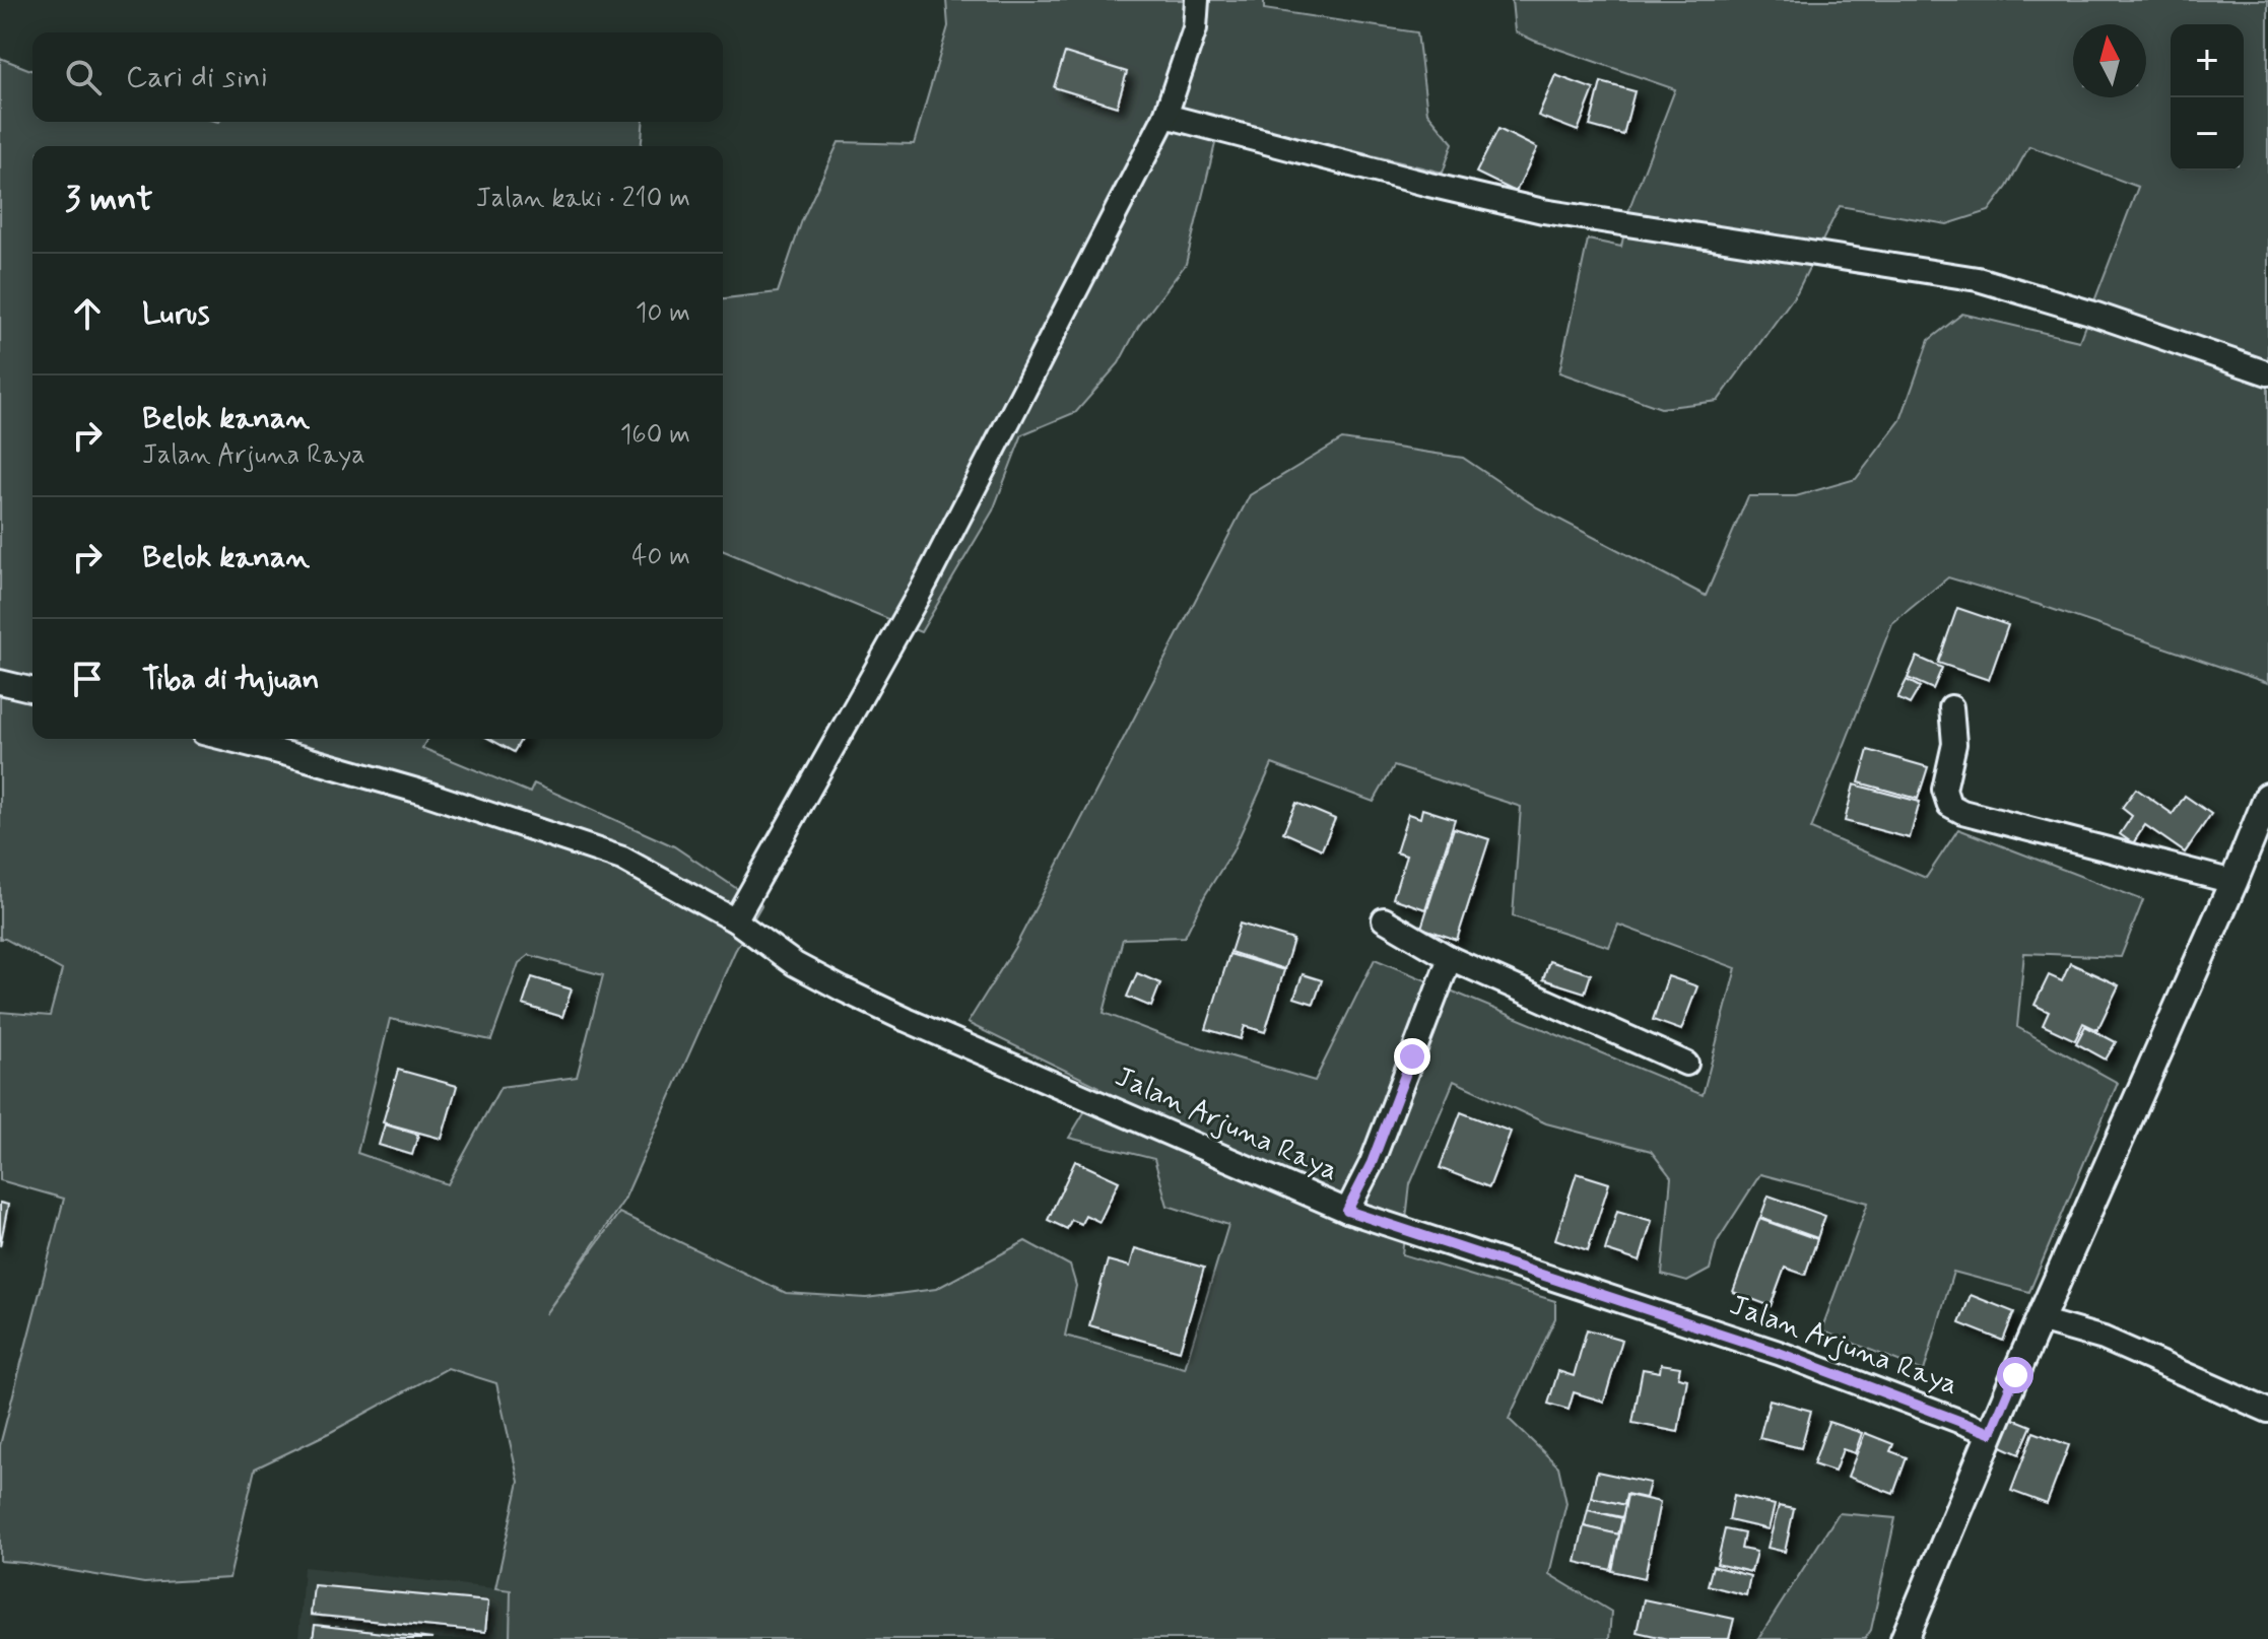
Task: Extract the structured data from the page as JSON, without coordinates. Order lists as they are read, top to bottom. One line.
{"streets":{"street":["Jalan Arjuna Raya"]},"north":"top","page":{"map_buttons":["+","−"],"search":"Cari di sini","heading":["3 mnt","Jalan kaki · 210 m"],"list":[["Lurus","10 m"],["Belok kanan","Jalan Arjuna Raya","160 m"],["Belok kanan","40 m"],"Tiba di tujuan"]}}
